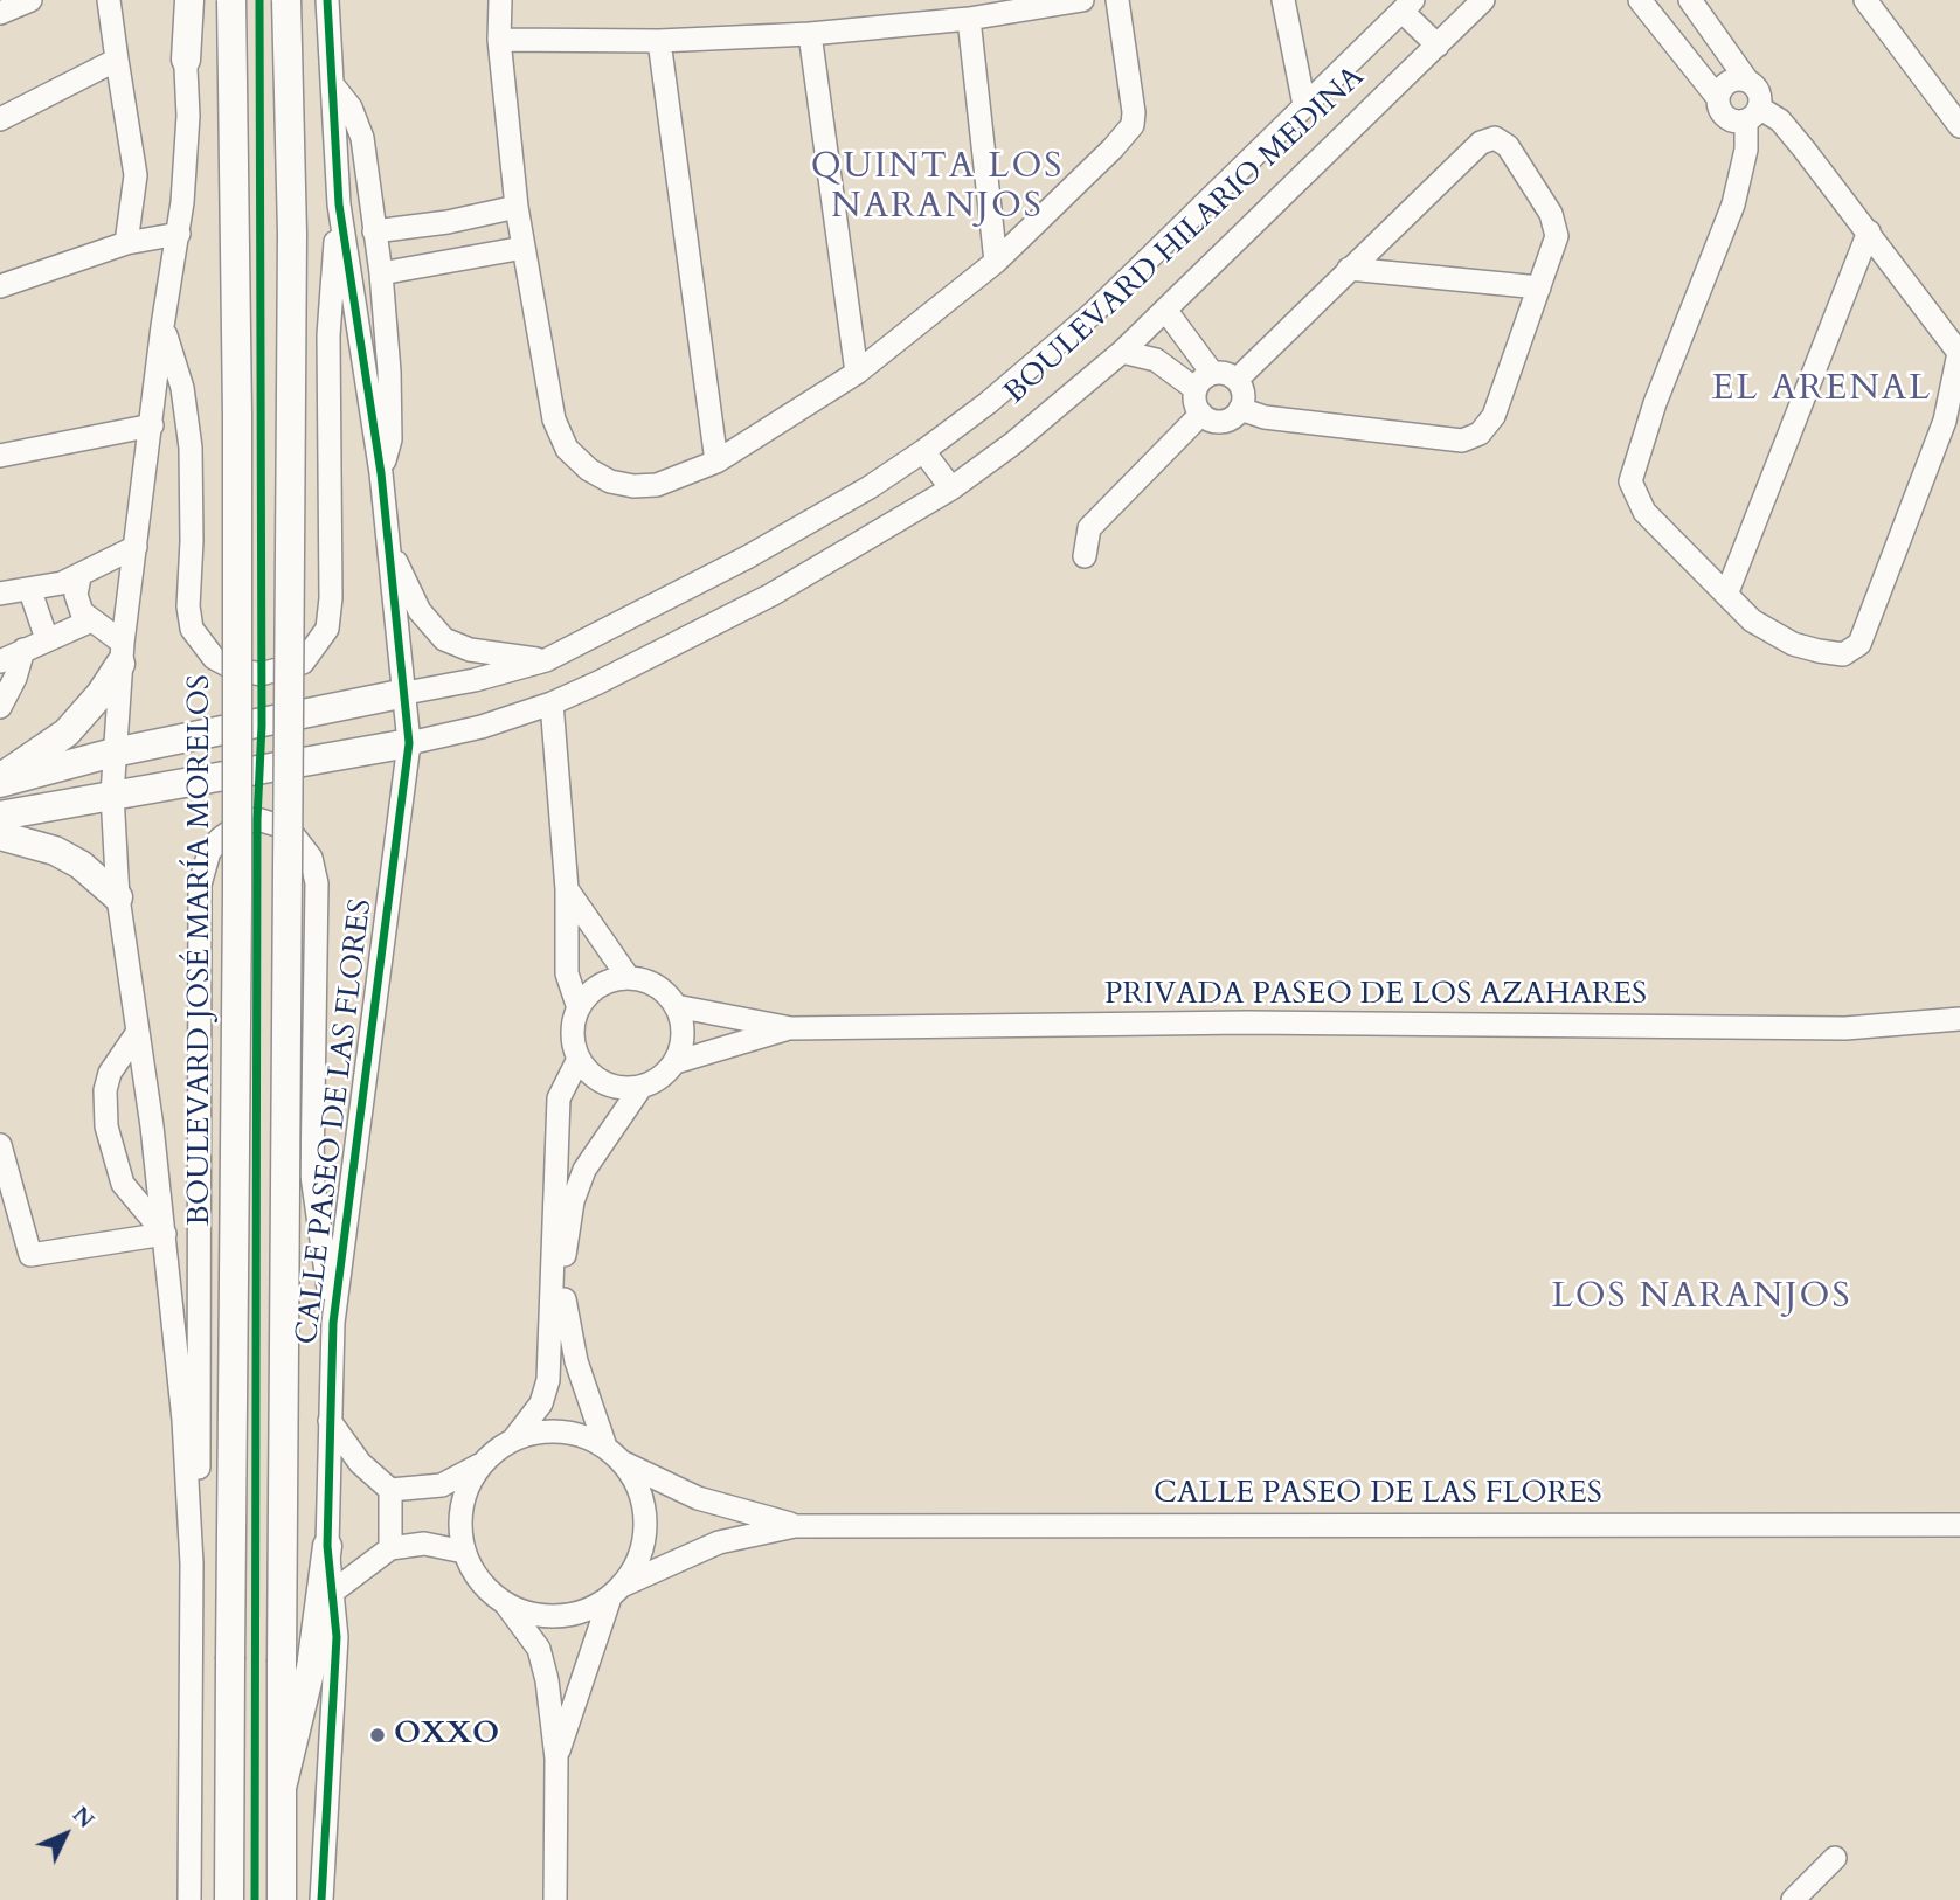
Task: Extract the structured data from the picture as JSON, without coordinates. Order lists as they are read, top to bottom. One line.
{"streets":{"main road":["BOULEVARD HILARIO MEDINA","BOULEVARD JOSÉ MARÍA MORELOS"],"street":["PRIVADA PASEO DE LOS AZAHARES","CALLE PASEO DE LAS FLORES"]},"crossings":[["BOULEVARD HILARIO MEDINA","BOULEVARD JOSÉ MARÍA MORELOS"],["BOULEVARD HILARIO MEDINA","CALLE PASEO DE LAS FLORES"]],"districts":["QUINTA LOS NARANJOS","EL ARENAL","LOS NARANJOS"],"places":["OXXO"],"north":"top right"}
